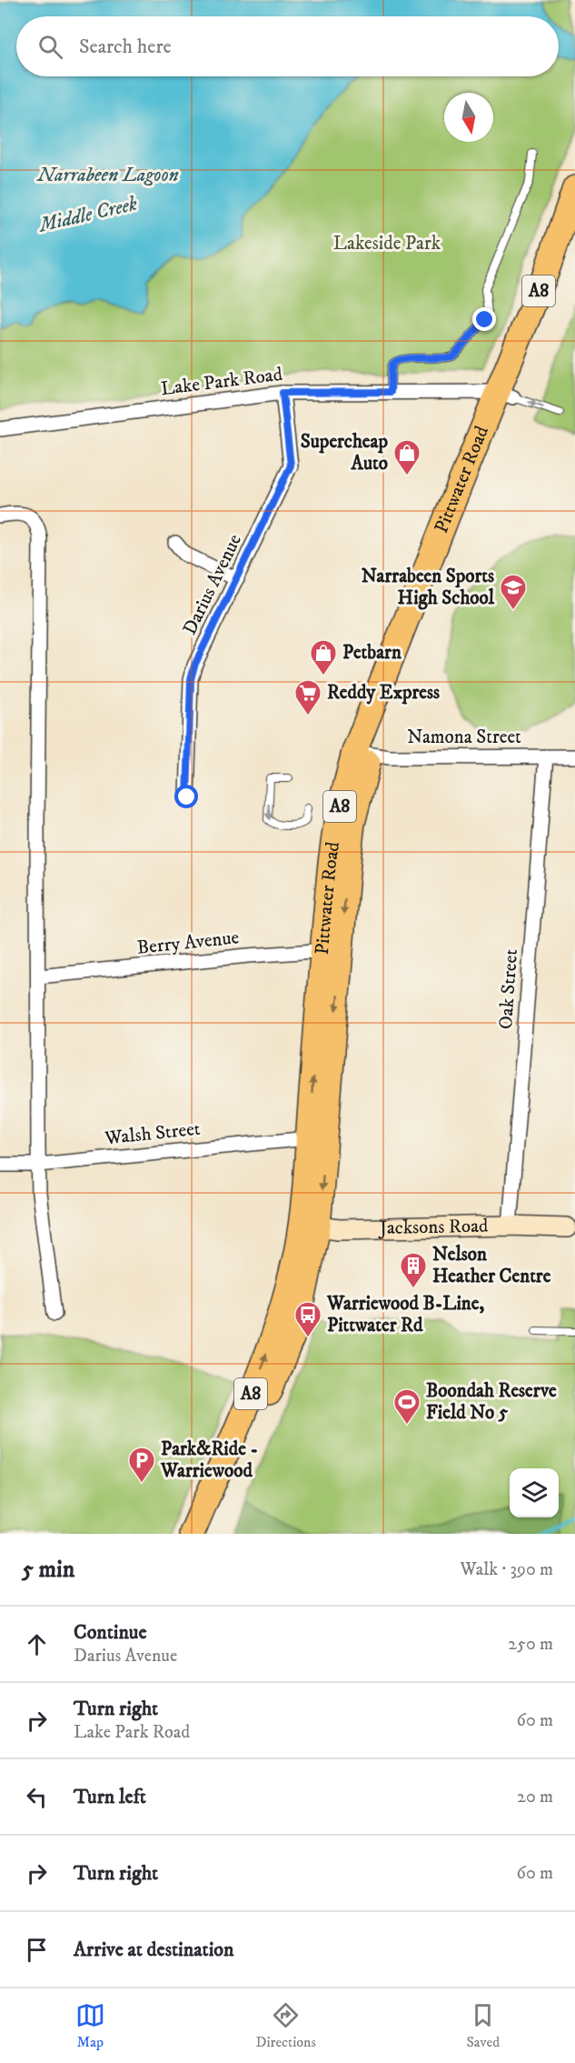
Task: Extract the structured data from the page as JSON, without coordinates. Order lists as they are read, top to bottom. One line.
{"streets":{"highway":["A8","Pittwater Road"],"street":["Lake Park Road","Darius Avenue","Namona Street","Berry Avenue","Oak Street","Walsh Street","Jacksons Road"]},"crossings":[["Lake Park Road","Pittwater Road"],["Lake Park Road","Darius Avenue"],["Pittwater Road","Namona Street"],["Pittwater Road","Berry Avenue"],["Pittwater Road","Walsh Street"],["Pittwater Road","Jacksons Road"],["Namona Street","Oak Street"],["Oak Street","Jacksons Road"]],"water":["Narrabeen Lagoon","Middle Creek"],"parks":["Lakeside Park"],"places":{"shop":["Supercheap Auto","Petbarn"],"school or university":["Narrabeen Sports High School"],"supermarket":["Reddy Express"],"building":["Nelson Heather Centre"],"bus stop":["Warriewood B-Line, Pittwater Rd"],"sports":["Boondah Reserve Field No 5"],"parking":["Park&Ride - Warriewood"]},"north":"bottom","page":{"search":"Search here","heading":["5 min","Walk · 390 m"],"list":[["Continue","Darius Avenue","250 m"],["Turn right","Lake Park Road","60 m"],["Turn left","20 m"],["Turn right","60 m"],"Arrive at destination"],"nav":["Map","Directions","Saved"]}}
